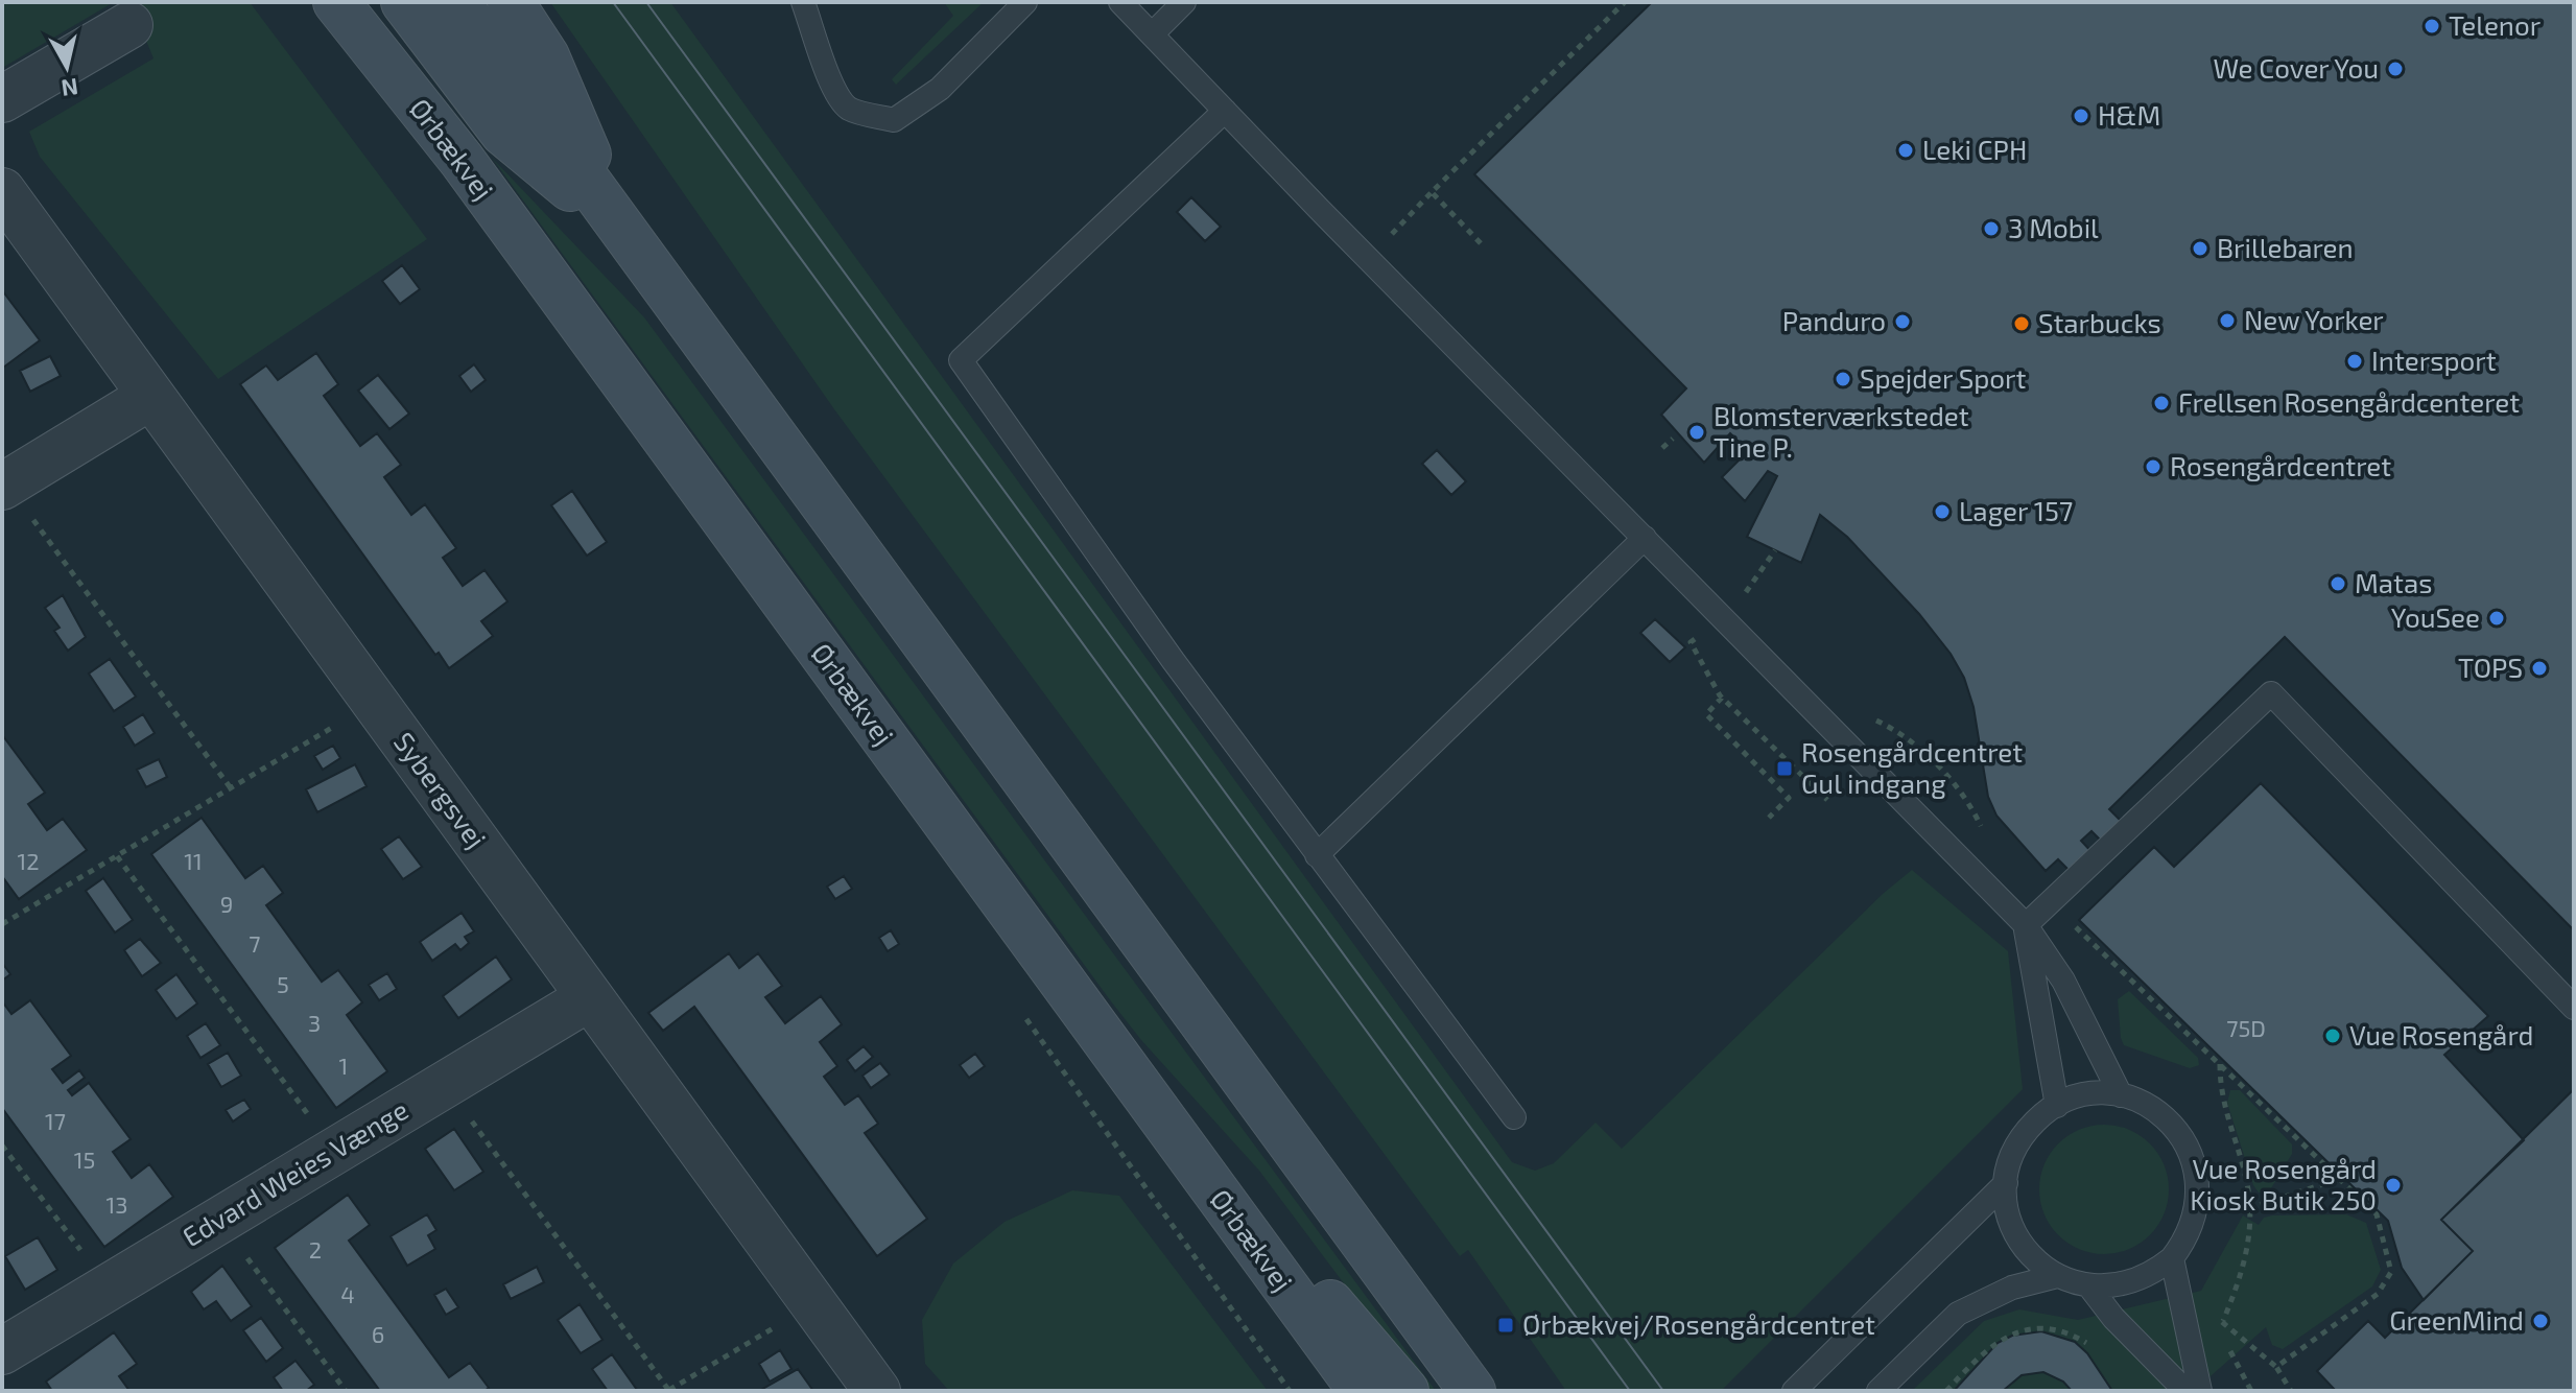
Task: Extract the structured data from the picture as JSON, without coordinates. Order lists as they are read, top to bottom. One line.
{"streets":{"main road":["Ørbækvej"],"street":["Sybergsvej","Edvard Weies Vænge"]},"crossings":[["Sybergsvej","Edvard Weies Vænge"]],"places":{"other":["Telenor","We Cover You","H&M","Leki CPH","3 Mobil","Brillebaren","New Yorker","Panduro","Starbucks","Intersport","Spejder Sport","Frellsen Rosengårdcenteret","Blomsterværkstedet Tine P.","Rosengårdcentret","Lager 157","Matas","YouSee","TOPS","Vue Rosengård","Vue Rosengård Kiosk Butik 250","GreenMind"],"transit":["Rosengårdcentret Gul indgang","Ørbækvej/Rosengårdcentret"]},"house_numbers":["12","11","9","7","5","3","75D","1","17","15","13","2","4","6"],"north":"bottom"}
